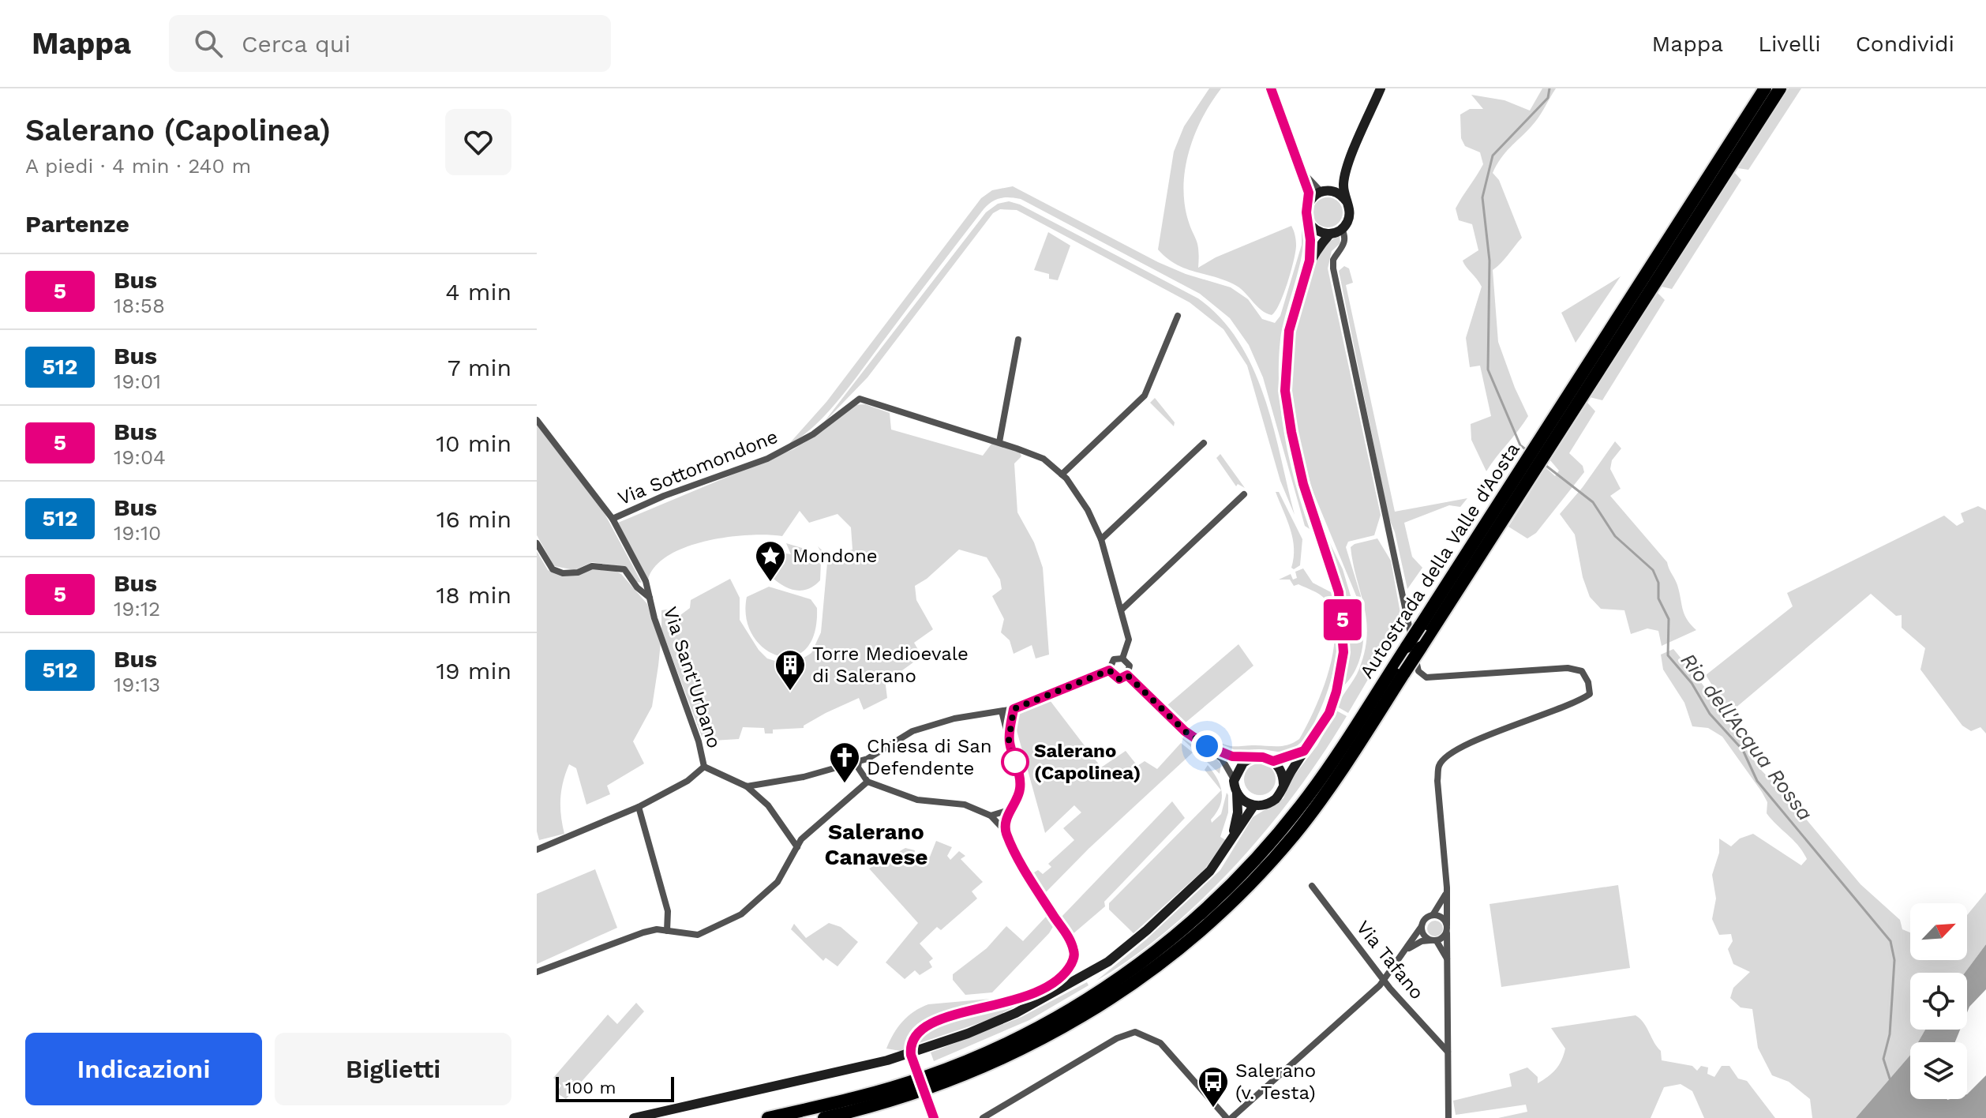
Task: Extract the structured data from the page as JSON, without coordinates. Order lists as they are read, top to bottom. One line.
{"streets":{"highway":["Autostrada della Valle d'Aosta"],"street":["Via Sottomondone","Via Sant'Urbano","Via Tafano"]},"crossings":[["Via Sottomondone","Via Sant'Urbano"]],"districts":["Salerano Canavese"],"water":["Rio dell'Acqua Rossa"],"places":{"place":["Mondone"],"building":["Torre Medioevale di Salerano"],"other":["Salerano (Capolinea)"],"church":["Chiesa di San Defendente"],"bus stop":["Salerano (v. Testa)"]},"lines":["bus line 5"],"scale_bar":"100 m","north":"top right","page":{"header":"Mappa","search":"Cerca qui","nav":["Mappa","Livelli","Condividi"],"heading":[["Salerano (Capolinea)","A piedi · 4 min · 240 m"],"Partenze"],"on_map":"5","list":[{"mark":"5","name":"Bus","note":"18:58","value":"4 min"},{"mark":"512","name":"Bus","note":"19:01","value":"7 min"},{"mark":"5","name":"Bus","note":"19:04","value":"10 min"},{"mark":"512","name":"Bus","note":"19:10","value":"16 min"},{"mark":"5","name":"Bus","note":"19:12","value":"18 min"},{"mark":"512","name":"Bus","note":"19:13","value":"19 min"}],"buttons":["Indicazioni","Biglietti"],"scale":"100 m"}}
